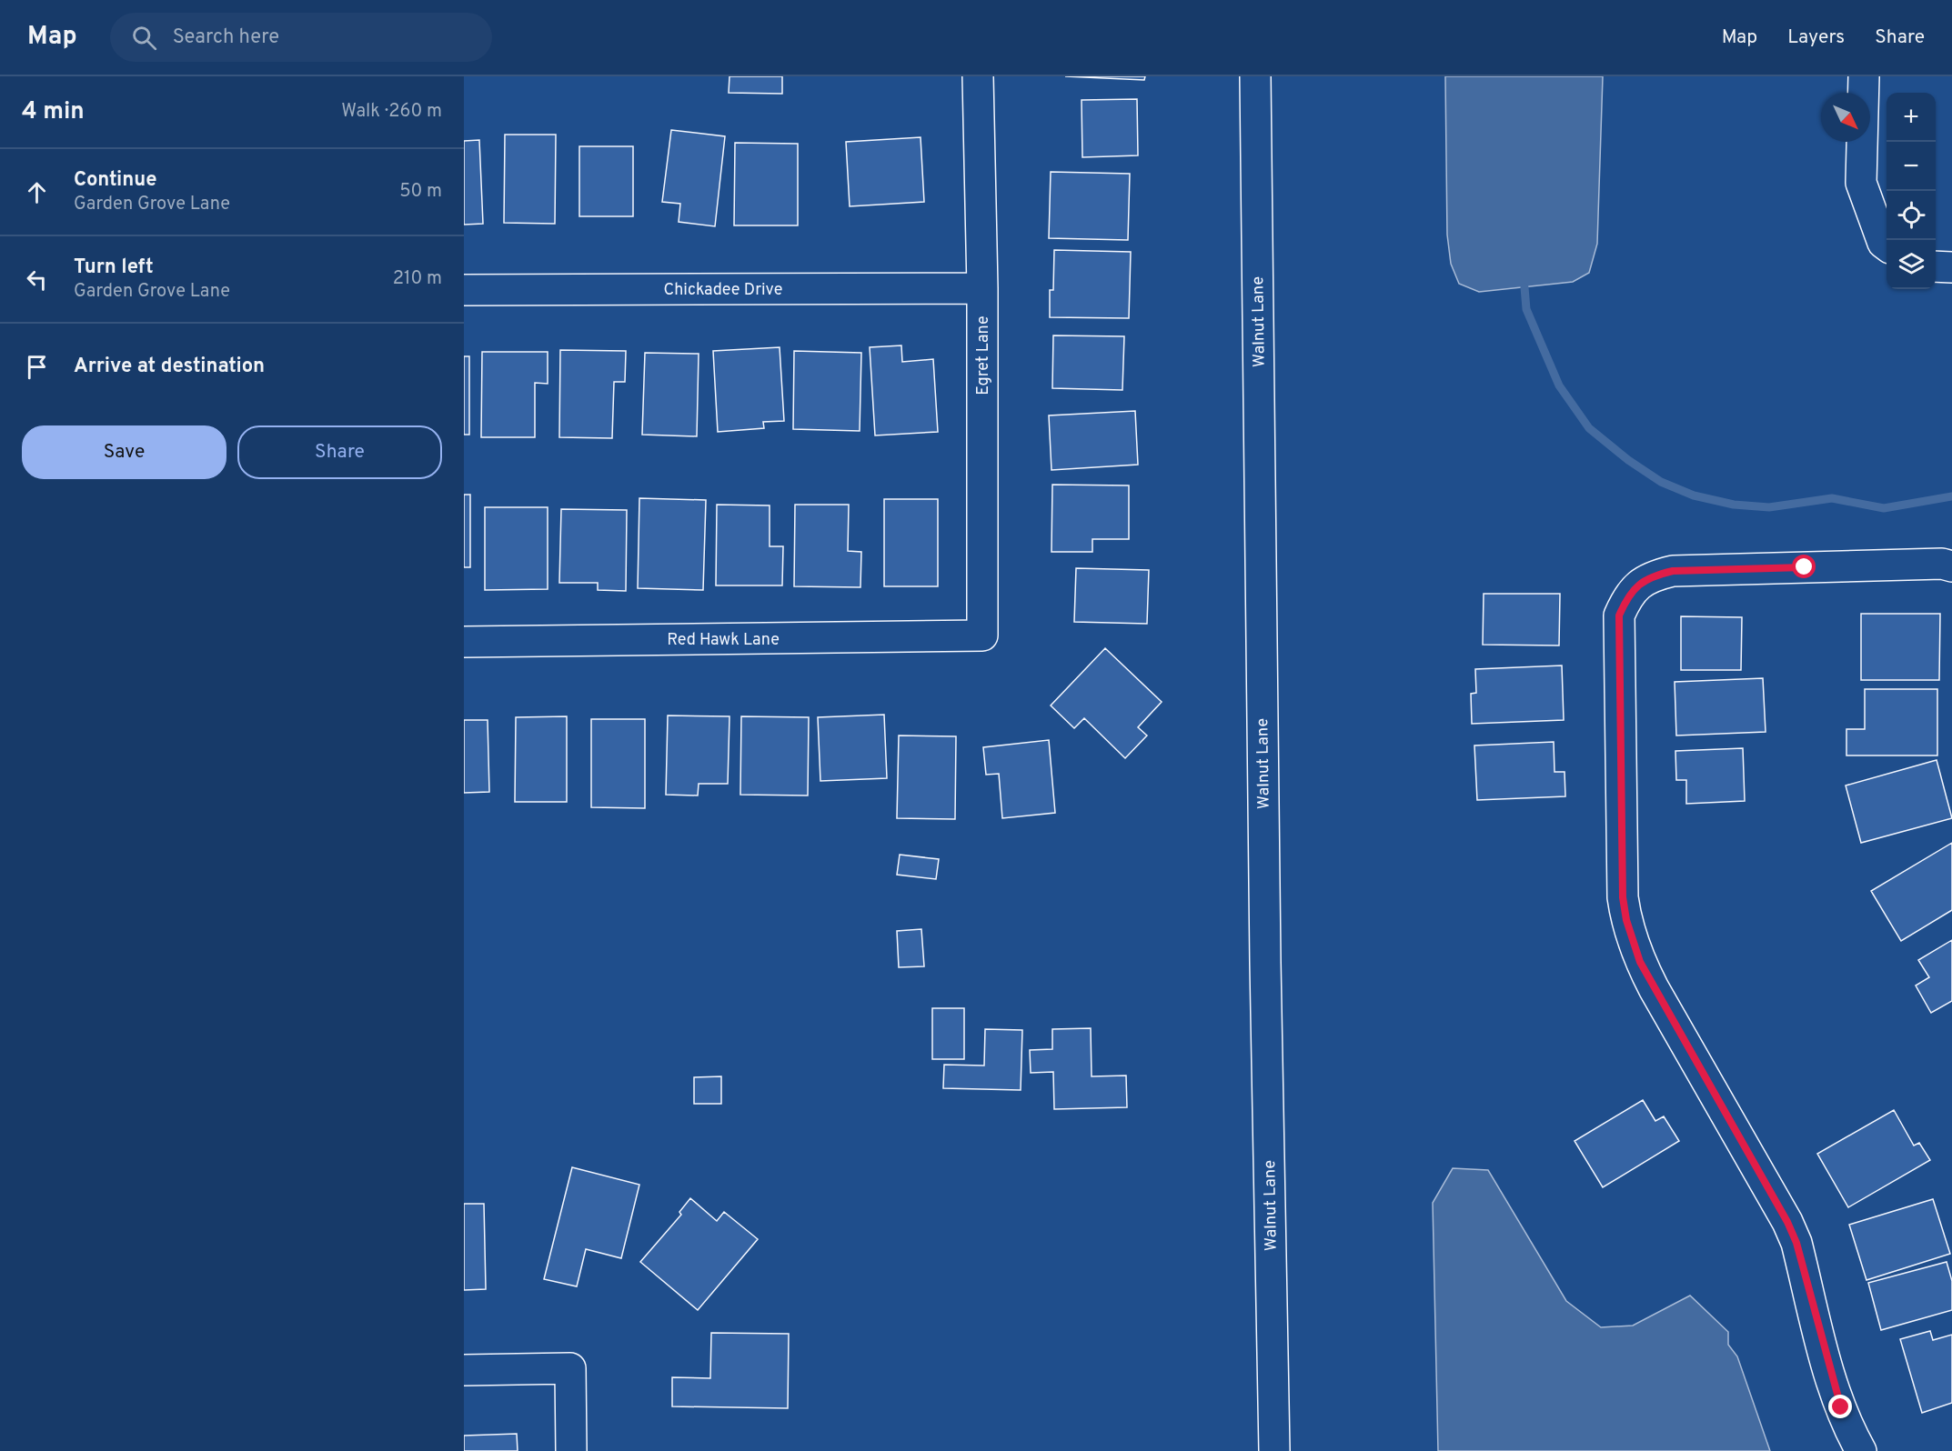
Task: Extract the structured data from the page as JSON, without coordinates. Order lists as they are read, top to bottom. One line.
{"streets":{"street":["Chickadee Drive","Walnut Lane","Egret Lane","Red Hawk Lane"]},"crossings":[["Chickadee Drive","Egret Lane"],["Egret Lane","Red Hawk Lane"]],"north":"bottom right","page":{"header":"Map","search":"Search here","nav":["Map","Layers","Share"],"heading":["4 min","Walk · 260 m"],"map_buttons":["+","−"],"list":[["Continue","Garden Grove Lane","50 m"],["Turn left","Garden Grove Lane","210 m"],"Arrive at destination"],"buttons":["Save","Share"]}}
